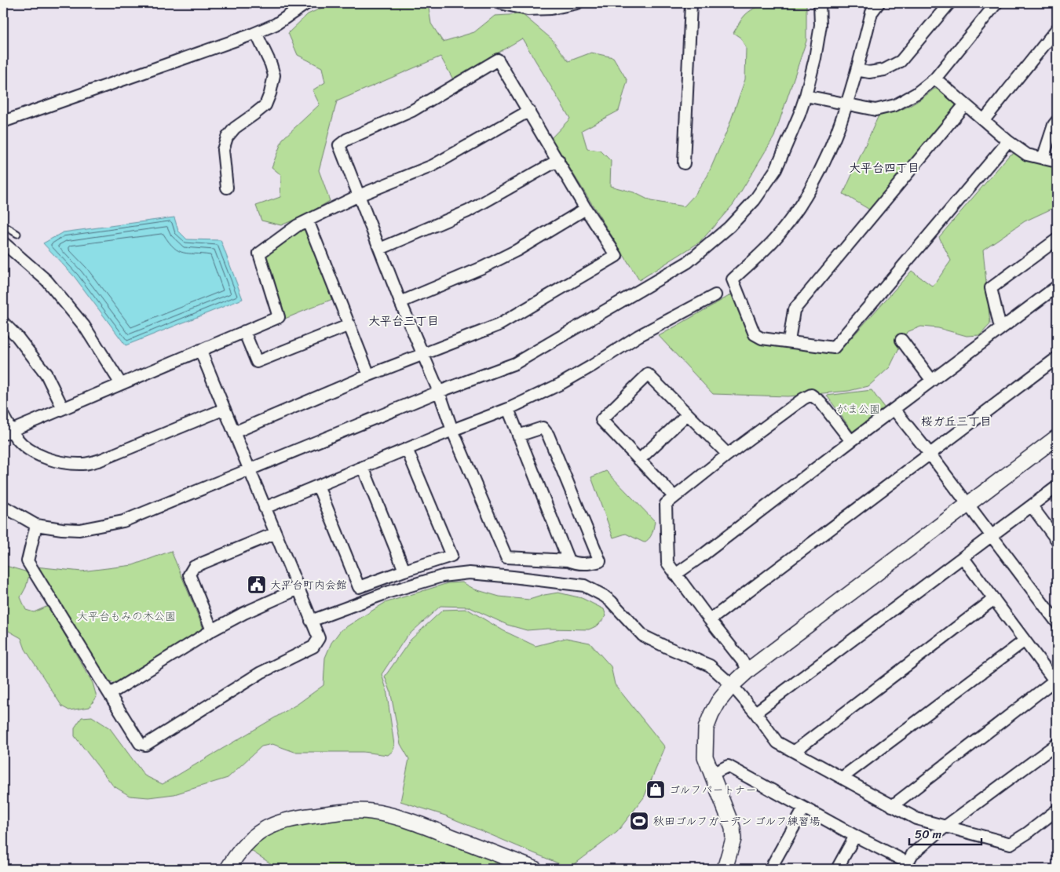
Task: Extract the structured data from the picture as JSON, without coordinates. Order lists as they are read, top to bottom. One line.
{"districts":["大平台四丁目","大平台三丁目","桜ガ丘三丁目"],"parks":["がま公園","大平台もみの木公園"],"places":{"public building":["大平台町内会館"],"shop":["ゴルフパートナー"],"sports":["秋田ゴルフガーデン ゴルフ練習場"]},"scale_bar":"50 m"}
